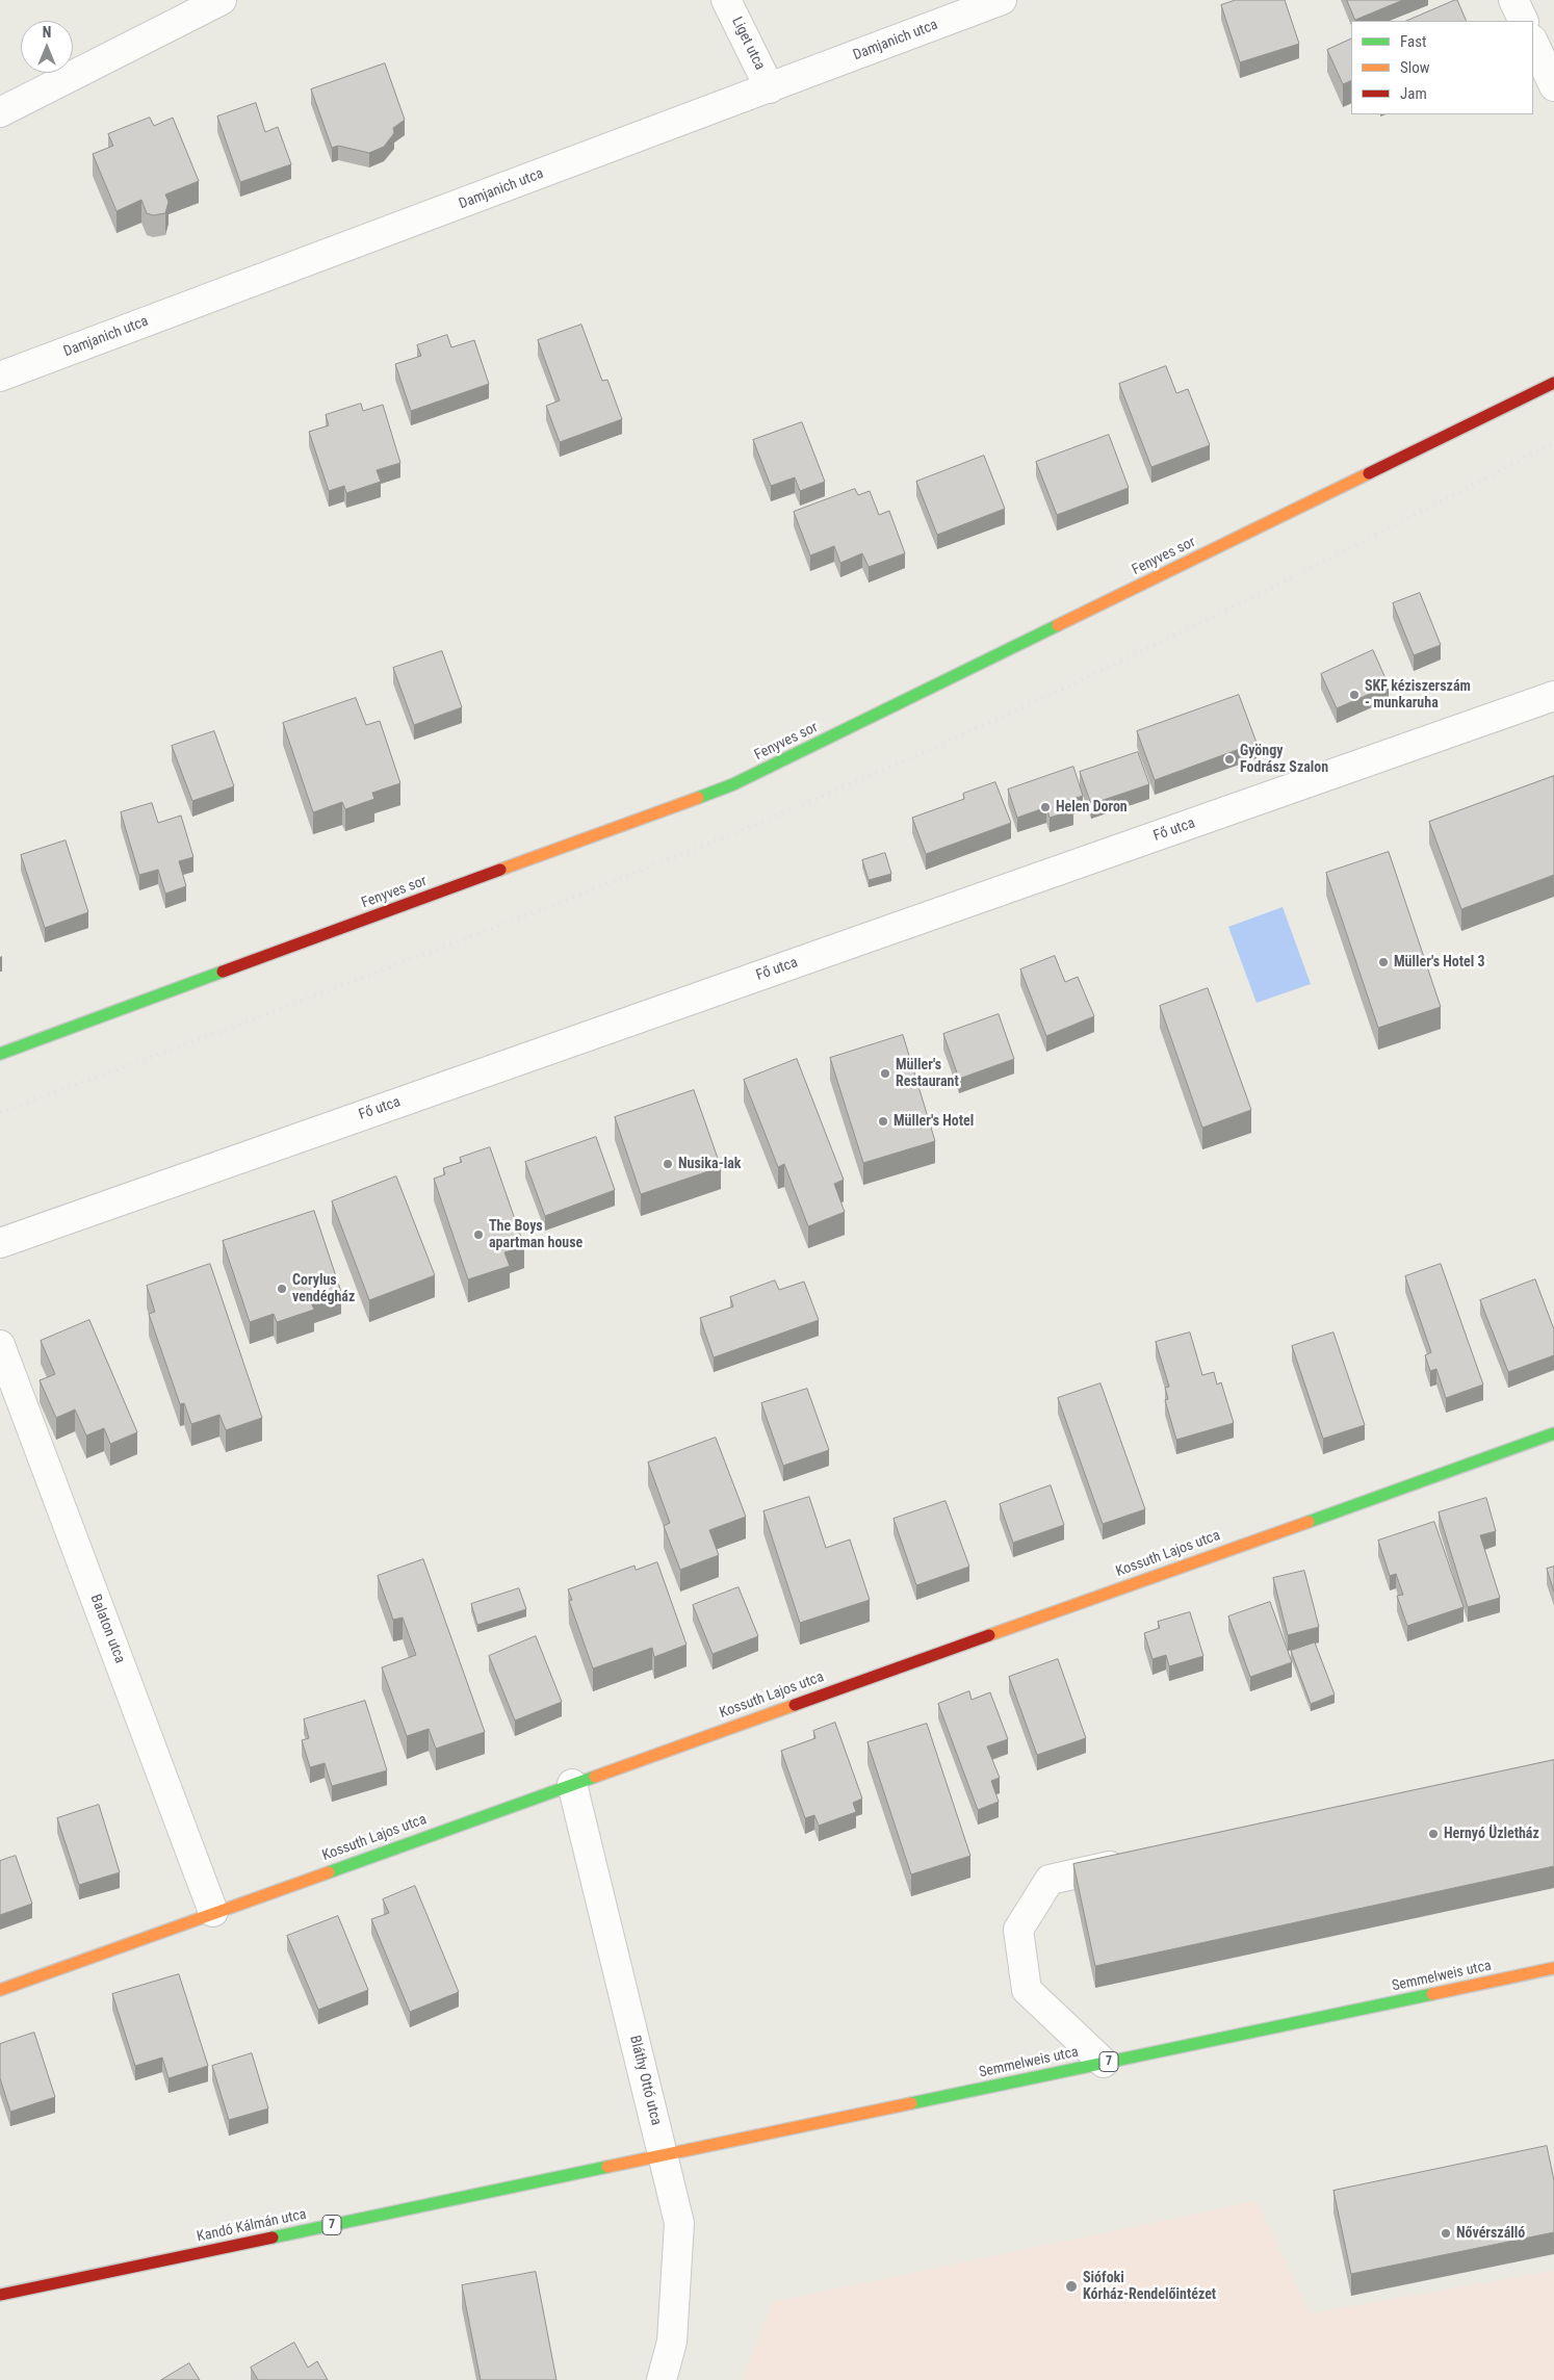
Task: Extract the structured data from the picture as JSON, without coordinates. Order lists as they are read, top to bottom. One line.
{"streets":{"street":["Damjanich utca","Liget utca","Fenyves sor","Fő utca","Kossuth Lajos utca","Balaton utca","Semmelweis utca","7","Bláthy Ottó utca","Kandó Kálmán utca"]},"crossings":[["Damjanich utca","Liget utca"],["Kossuth Lajos utca","Balaton utca"],["Kossuth Lajos utca","Bláthy Ottó utca"],["Semmelweis utca","Bláthy Ottó utca"],["Semmelweis utca","Kandó Kálmán utca"],["Bláthy Ottó utca","Kandó Kálmán utca"]],"places":["SKF kéziszerszám - munkaruha","Gyöngy Fodrász Szalon","Helen Doron","Müller's Hotel 3","Müller's Restaurant","Müller's Hotel","Nusika-lak","The Boys apartman house","Corylus vendégház","Hernyó Üzletház","Nővérszálló","Siófoki Kórház-Rendelőintézet"],"legend":["Fast","Slow","Jam"],"north":"top"}
